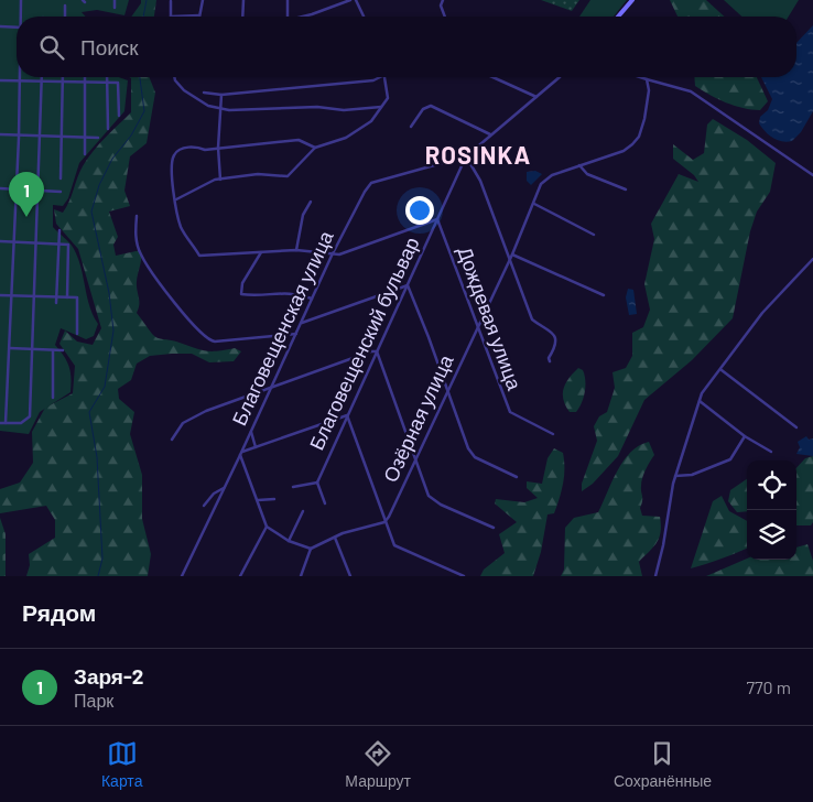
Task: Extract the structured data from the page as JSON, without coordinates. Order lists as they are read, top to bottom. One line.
{"streets":{"street":["Дождевая улица","Благовещенская улица","Благовещенский бульвар","Озёрная улица"]},"crossings":[["Дождевая улица","Благовещенский бульвар"],["Дождевая улица","Озёрная улица"],["Благовещенская улица","Благовещенский бульвар"]],"districts":["ROSINKA"],"page":{"search":"Поиск","pins":"1","heading":"Рядом","list":[{"mark":"1","name":"Заря-2","note":"Парк","value":"770 m"}],"nav":["Карта","Маршрут","Сохранённые"]}}
